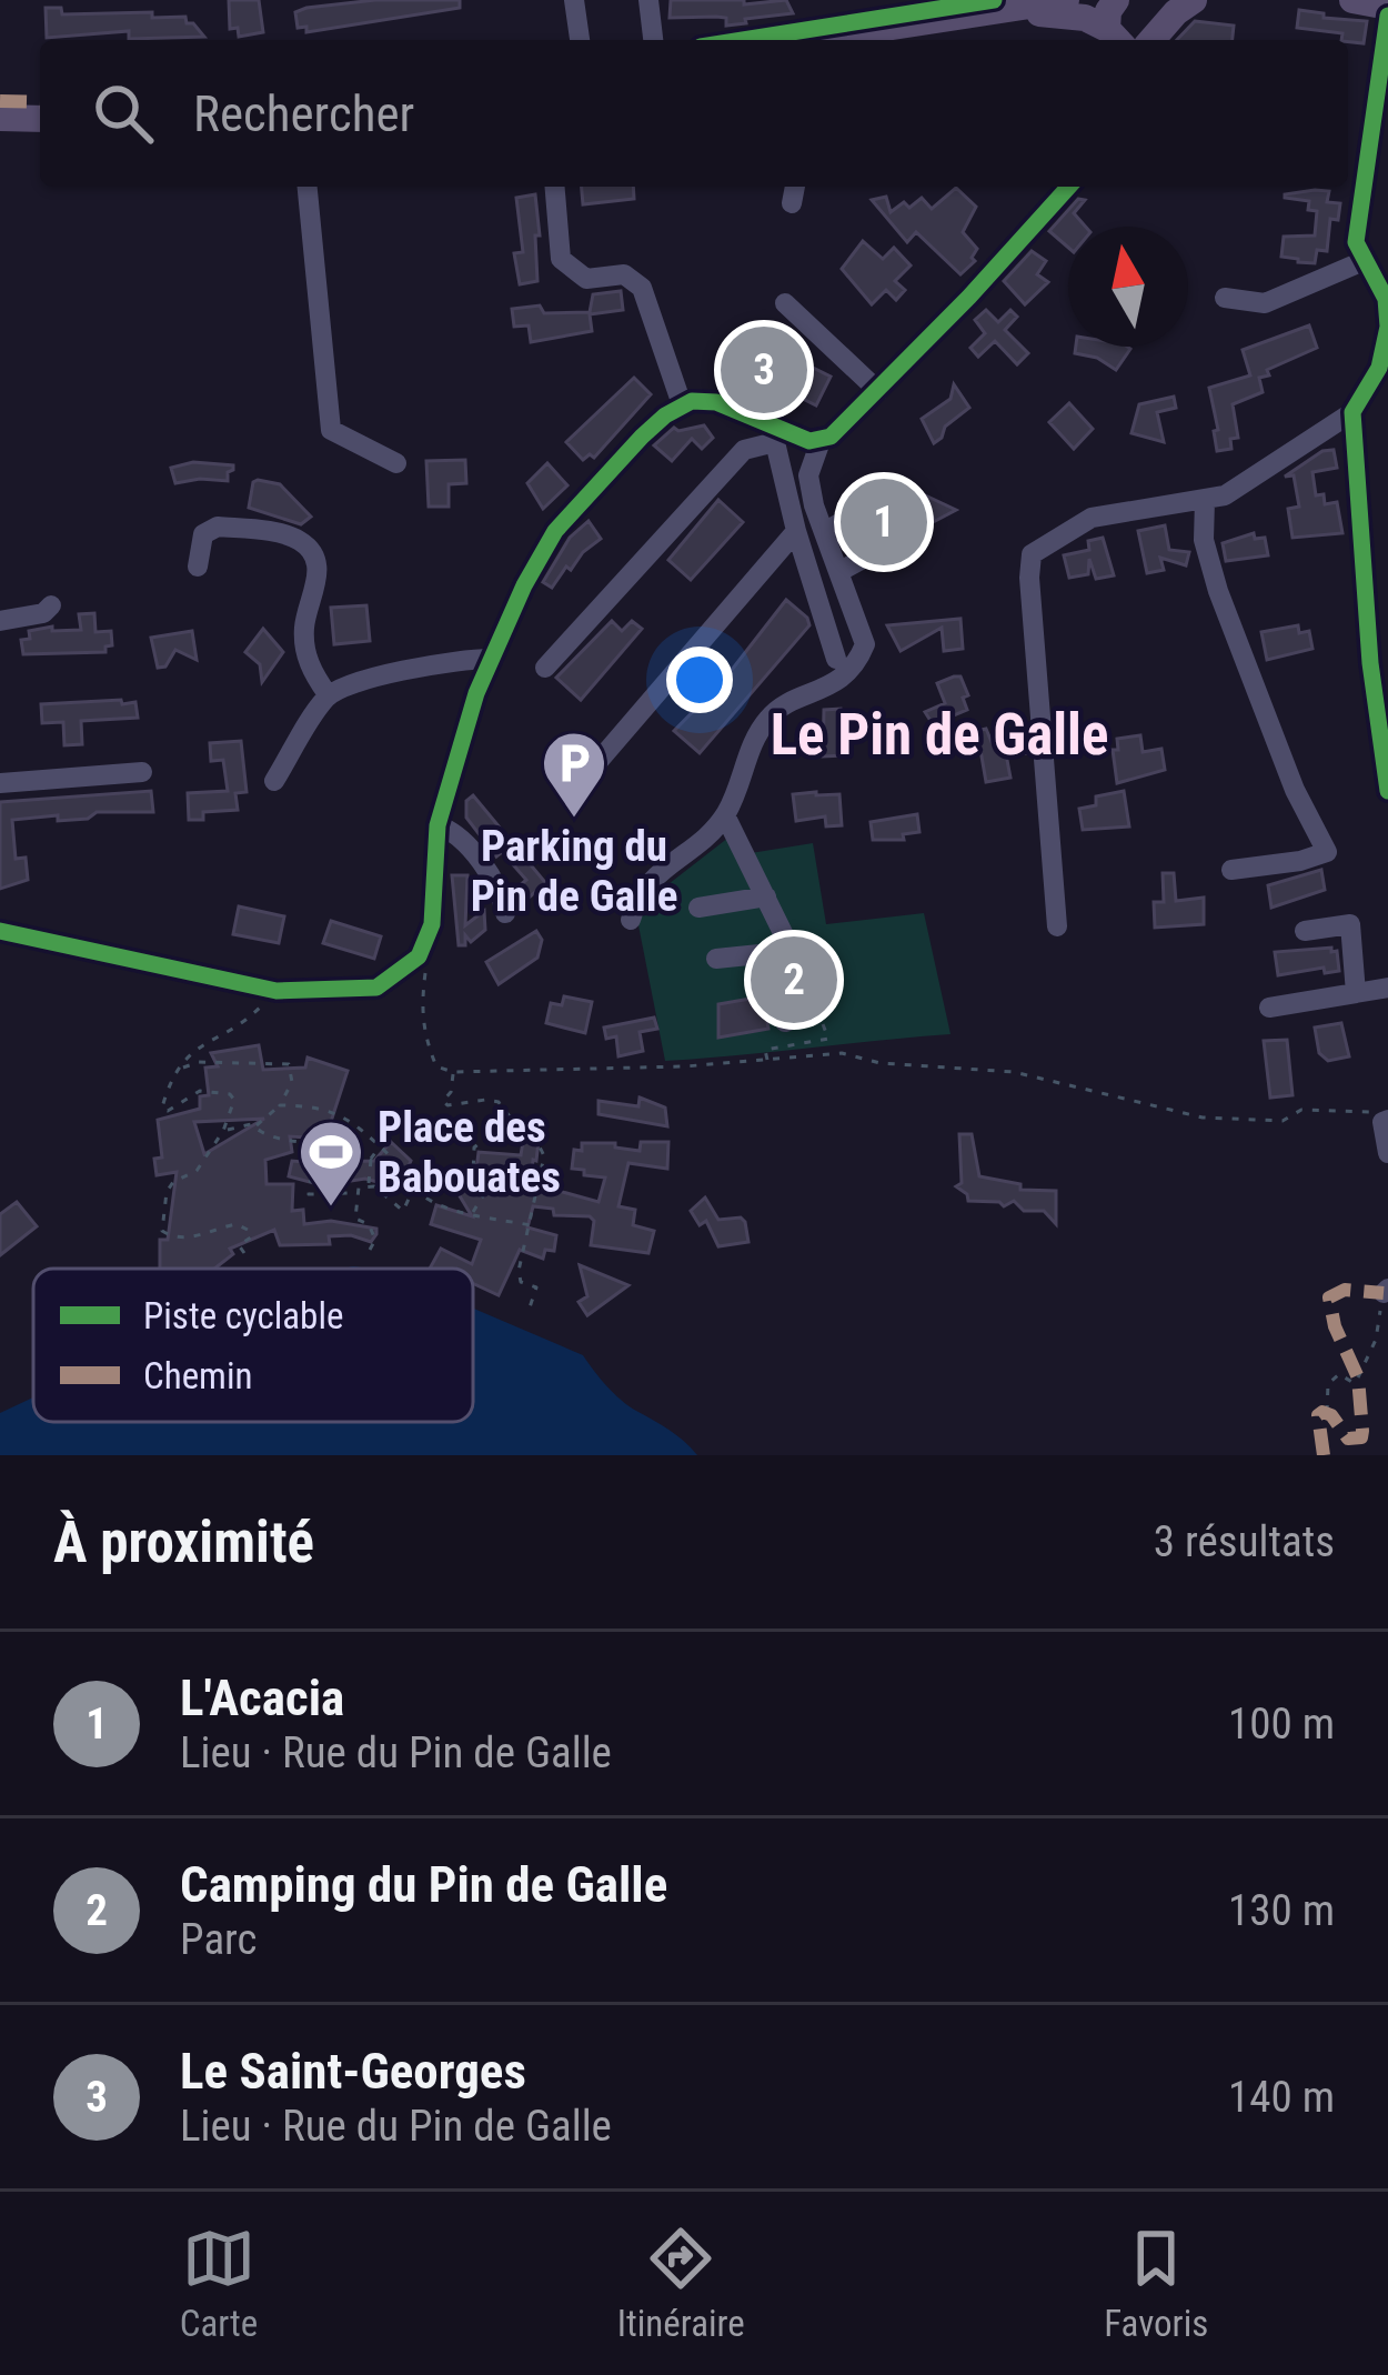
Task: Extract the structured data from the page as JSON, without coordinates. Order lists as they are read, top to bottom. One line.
{"districts":["Le Pin de Galle"],"places":{"parking":["Parking du Pin de Galle"],"sports":["Place des Babouates"]},"legend":["Piste cyclable","Chemin"],"north":"top","page":{"search":"Rechercher","pins":["3","1","2"],"heading":["À proximité","3 résultats"],"list":[{"mark":"1","name":"L'Acacia","note":"Lieu · Rue du Pin de Galle","value":"100 m"},{"mark":"2","name":"Camping du Pin de Galle","note":"Parc","value":"130 m"},{"mark":"3","name":"Le Saint-Georges","note":"Lieu · Rue du Pin de Galle","value":"140 m"}],"nav":["Carte","Itinéraire","Favoris"]}}
